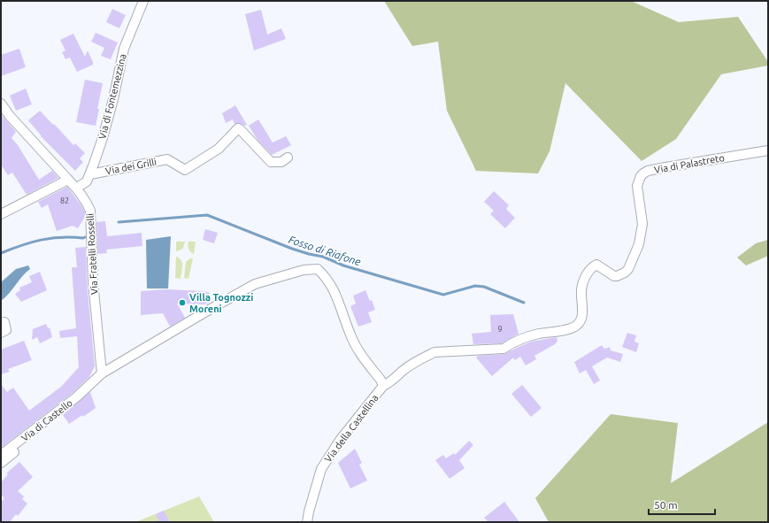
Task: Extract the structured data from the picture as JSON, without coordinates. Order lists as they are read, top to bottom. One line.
{"streets":{"street":["Via di Fontemezzina","Via di Palastreto","Via dei Grilli","Via Fratelli Rosselli","Via di Castello","Via della Castellina"]},"crossings":[["Via di Fontemezzina","Via dei Grilli"],["Via di Fontemezzina","Via Fratelli Rosselli"],["Via di Palastreto","Via della Castellina"],["Via Fratelli Rosselli","Via della Castellina"],["Via di Castello","Via della Castellina"]],"water":["Fosso di Riafone"],"places":["Villa Tognozzi Moreni"],"house_numbers":["82","9"],"scale_bar":"50 m"}
